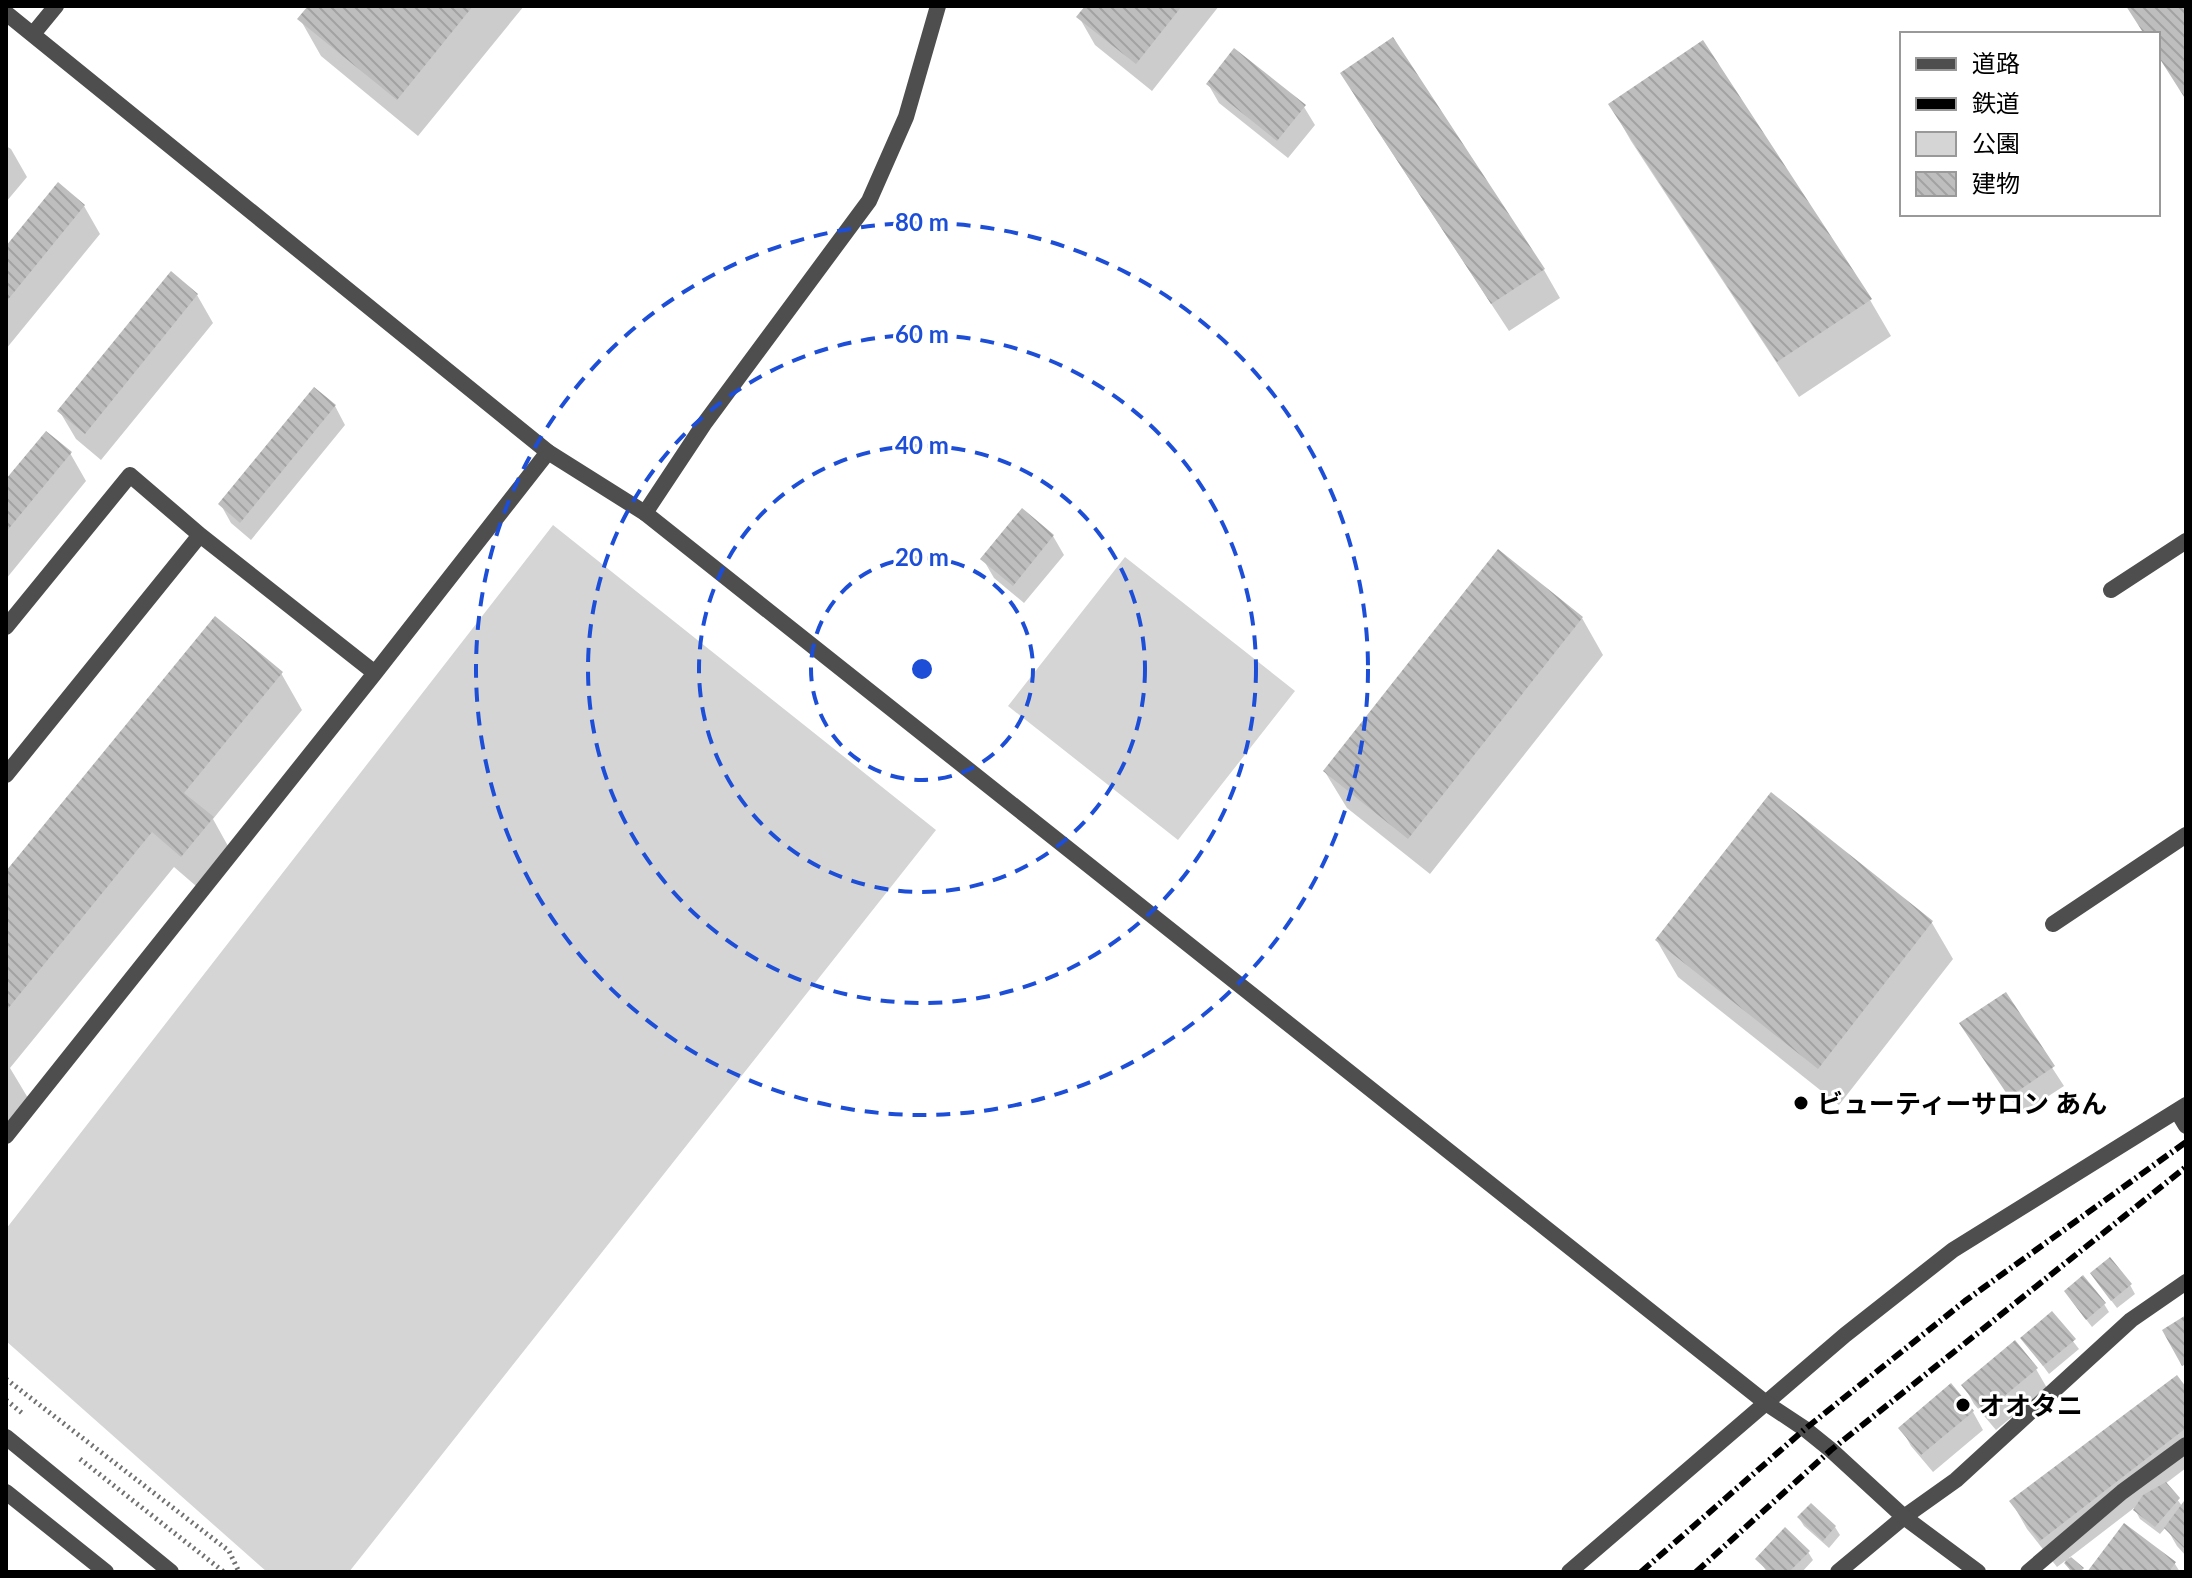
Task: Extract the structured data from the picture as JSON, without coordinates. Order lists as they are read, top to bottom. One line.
{"places":["ビューティーサロン あん","オオタニ"],"legend":["道路","鉄道","公園","建物"],"rings":["80 m","60 m","40 m","20 m"]}
